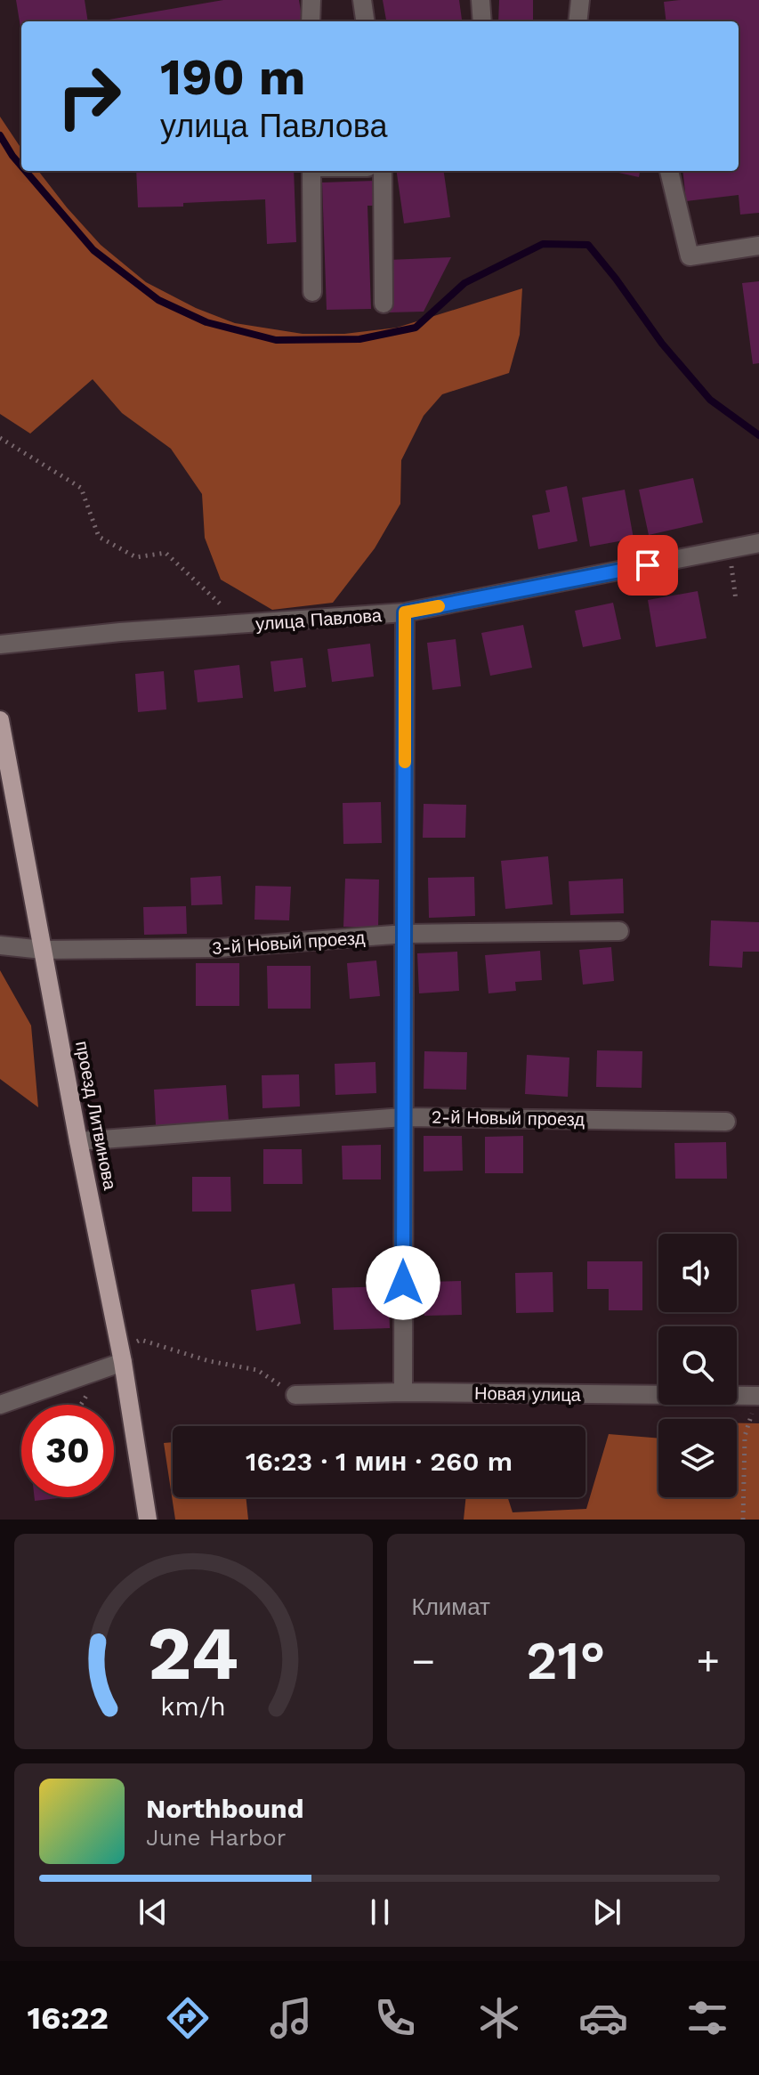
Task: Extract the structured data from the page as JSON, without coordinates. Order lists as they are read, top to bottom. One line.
{"streets":{"main road":["проезд Литвинова"],"street":["улица Павлова","3-й Новый проезд","2-й Новый проезд","Новая улица"]},"crossings":[["3-й Новый проезд","проезд Литвинова"],["проезд Литвинова","2-й Новый проезд"]],"page":{"turn":["190 m","улица Павлова"],"limit":"30","trip":"16:23 · 1 мин · 260 m","tile":"Климат","heat":["−","21°","+"],"song":["Northbound","June Harbor"],"tabs":"16:22","gauge":["24","km/h"]}}
